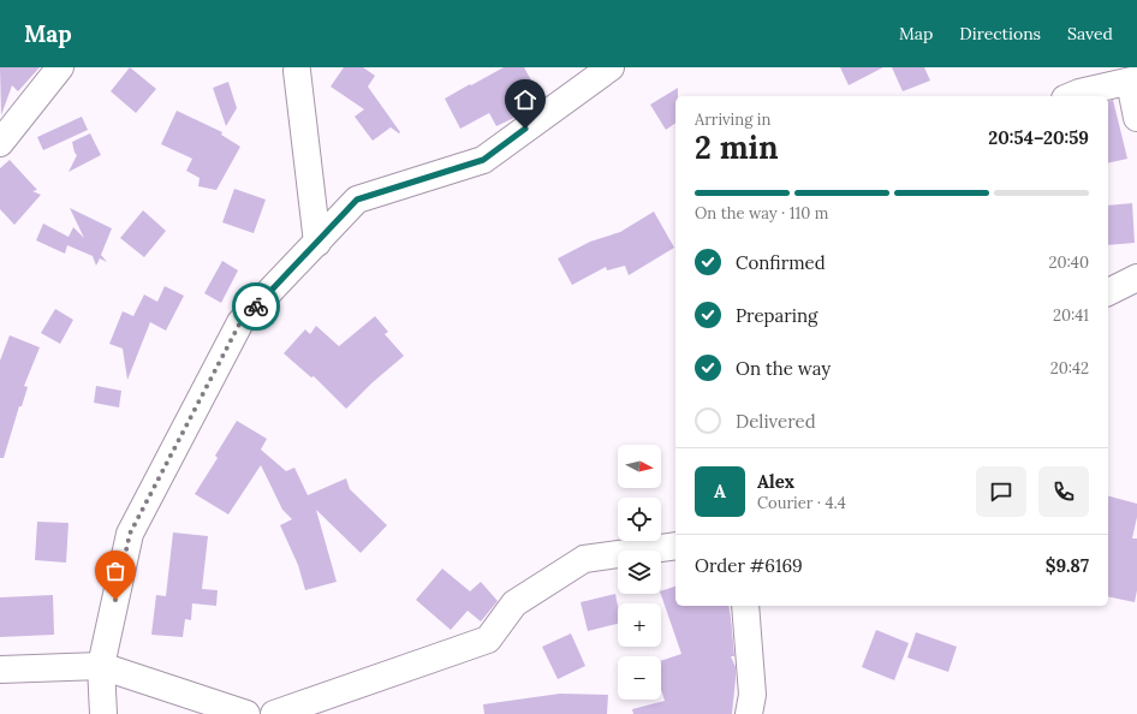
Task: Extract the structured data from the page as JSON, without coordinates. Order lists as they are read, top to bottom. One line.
{"north":"right","page":{"header":"Map","nav":["Map","Directions","Saved"],"heading":["2 min","Arriving in","20:54–20:59"],"panel":["Alex","Courier · 4.4","Order #6169","$9.87"],"bar":"On the way · 110 m","list":[["Confirmed","20:40"],["Preparing","20:41"],["On the way","20:42"],"Delivered"],"map_buttons":["+","−"],"round":"A"}}
